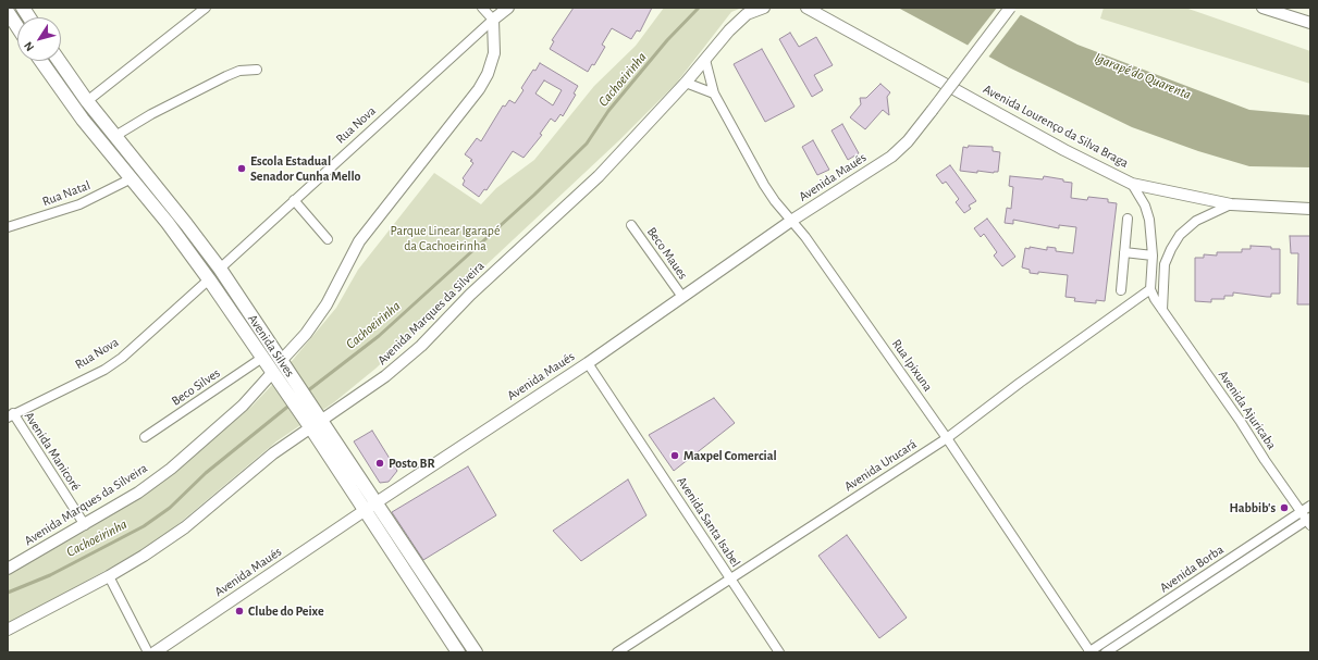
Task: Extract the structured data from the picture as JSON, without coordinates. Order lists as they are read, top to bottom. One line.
{"streets":{"main road":["Avenida Silves"],"street":["Rua Nova","Avenida Lourenço da Silva Braga","Avenida Maués","Rua Natal","Beco Maues","Avenida Marques da Silveira","Rua Ipixuna","Beco Silves","Avenida Ajuricaba","Avenida Manicoré","Avenida Urucará","Avenida Santa Isabel","Avenida Borba"]},"crossings":[["Rua Nova","Avenida Marques da Silveira"],["Rua Nova","Avenida Silves"],["Rua Nova","Avenida Manicoré"],["Avenida Maués","Beco Maues"],["Avenida Maués","Avenida Silves"],["Avenida Maués","Rua Ipixuna"],["Avenida Maués","Avenida Santa Isabel"],["Rua Natal","Avenida Silves"],["Avenida Marques da Silveira","Avenida Silves"],["Avenida Marques da Silveira","Rua Ipixuna"],["Avenida Marques da Silveira","Avenida Manicoré"],["Avenida Silves","Beco Silves"],["Rua Ipixuna","Avenida Urucará"],["Rua Ipixuna","Avenida Borba"],["Avenida Ajuricaba","Avenida Urucará"],["Avenida Ajuricaba","Avenida Borba"],["Avenida Urucará","Avenida Santa Isabel"]],"water":["Igarapé do Quarenta","Cachoeirinha"],"parks":["Parque Linear Igarapé da Cachoeirinha"],"places":["Escola Estadual Senador Cunha Mello","Maxpel Comercial","Posto BR","Habbib's","Clube do Peixe"],"north":"bottom left"}
